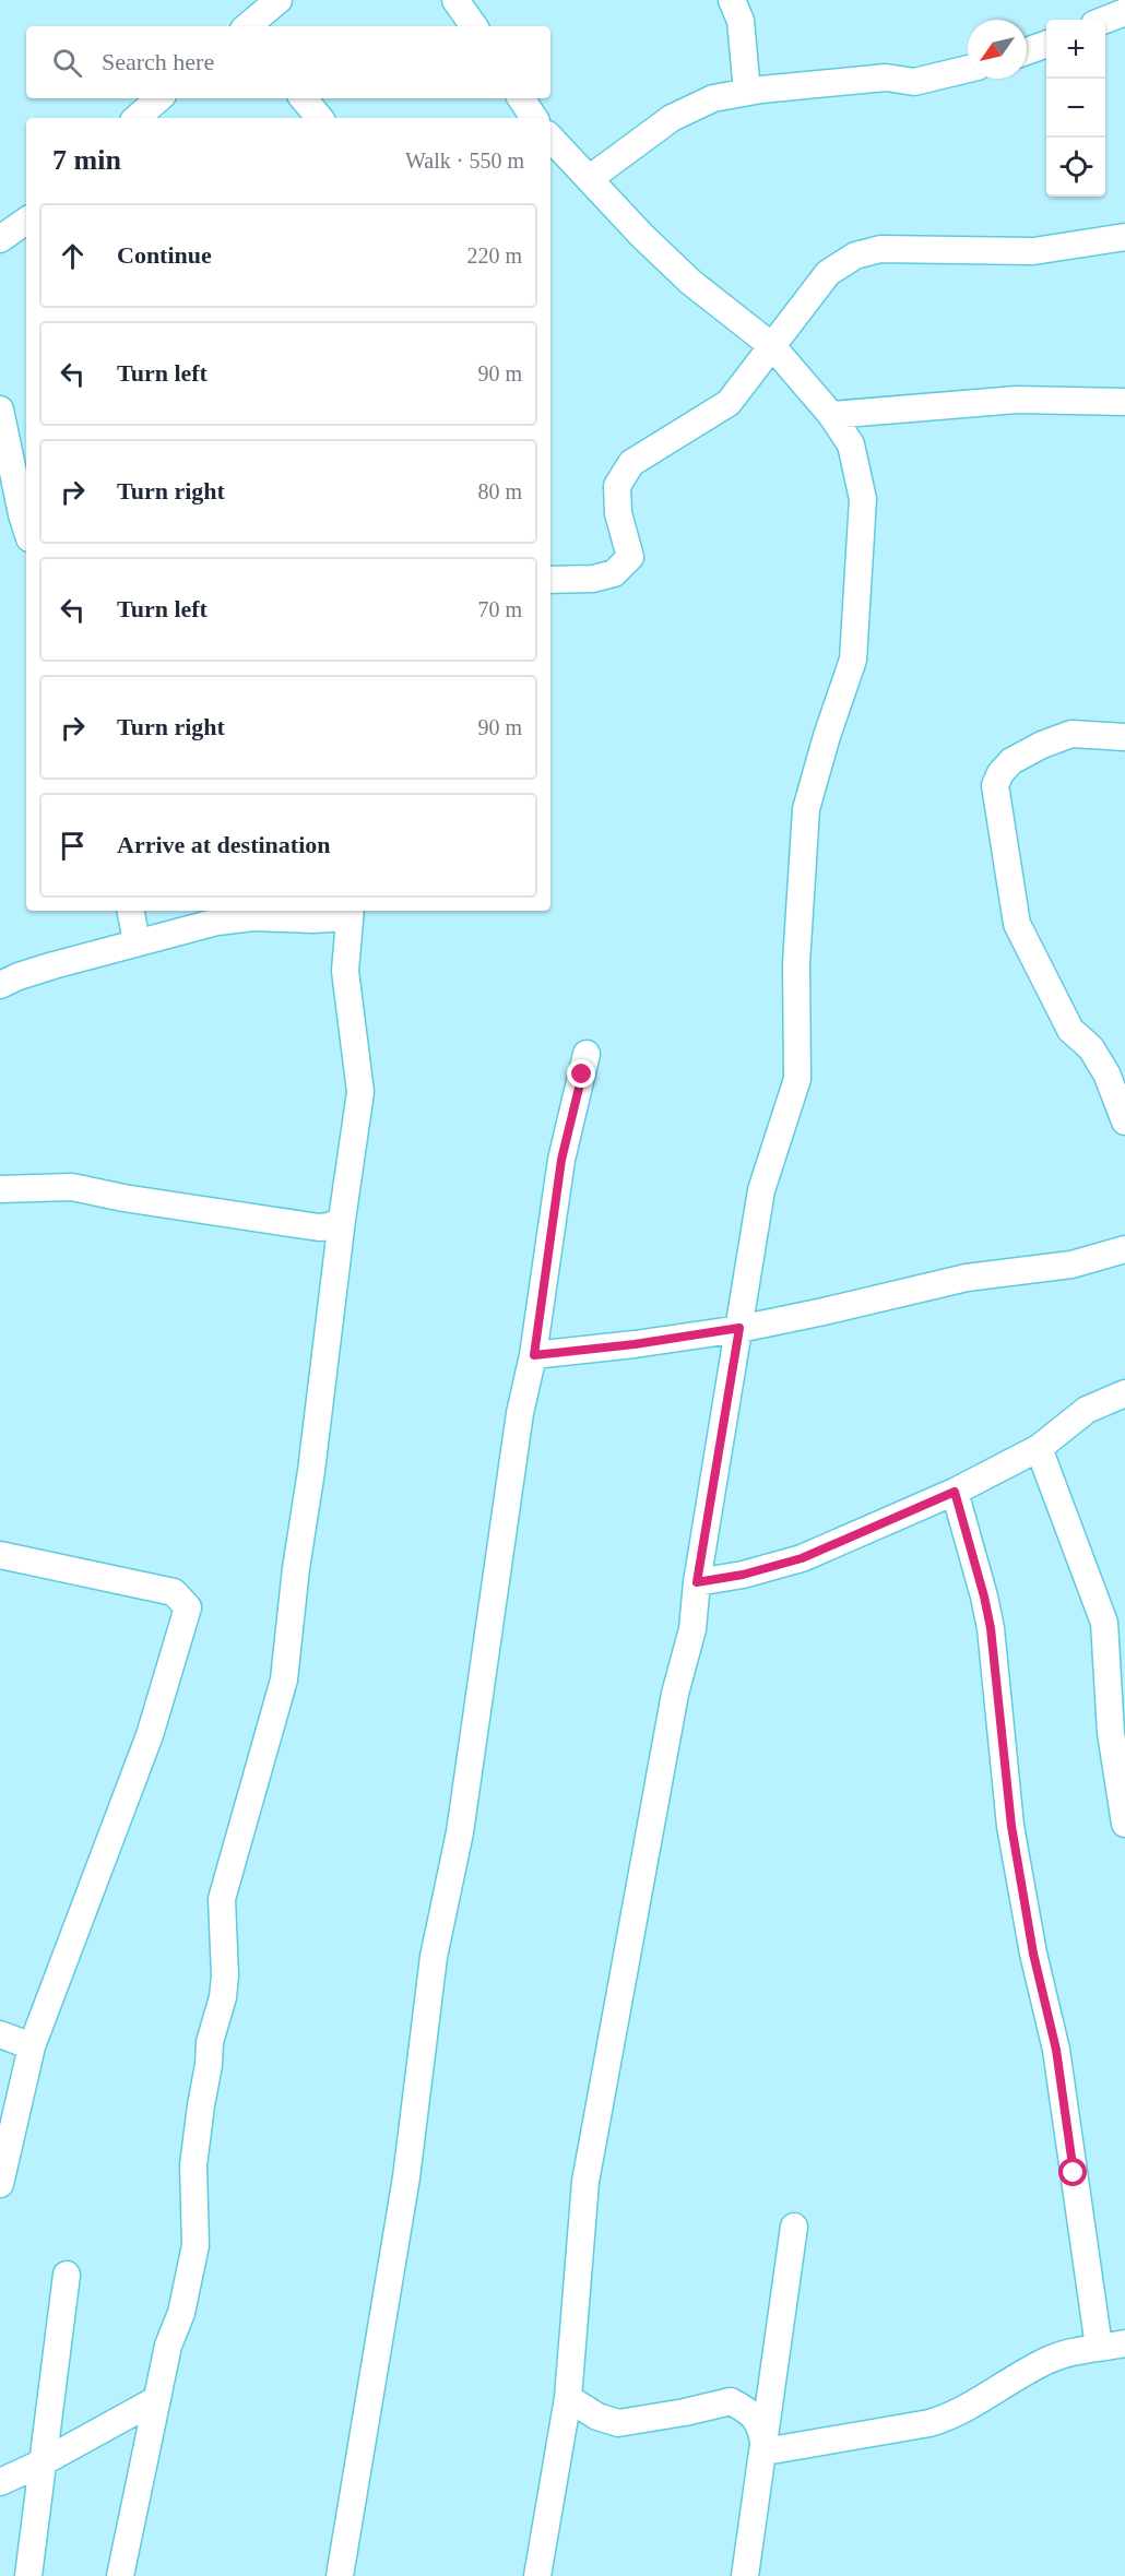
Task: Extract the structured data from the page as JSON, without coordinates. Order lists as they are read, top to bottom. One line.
{"north":"bottom left","page":{"map_buttons":["+","−"],"search":"Search here","heading":["7 min","Walk · 550 m"],"list":[["Continue","220 m"],["Turn left","90 m"],["Turn right","80 m"],["Turn left","70 m"],["Turn right","90 m"],"Arrive at destination"]}}
